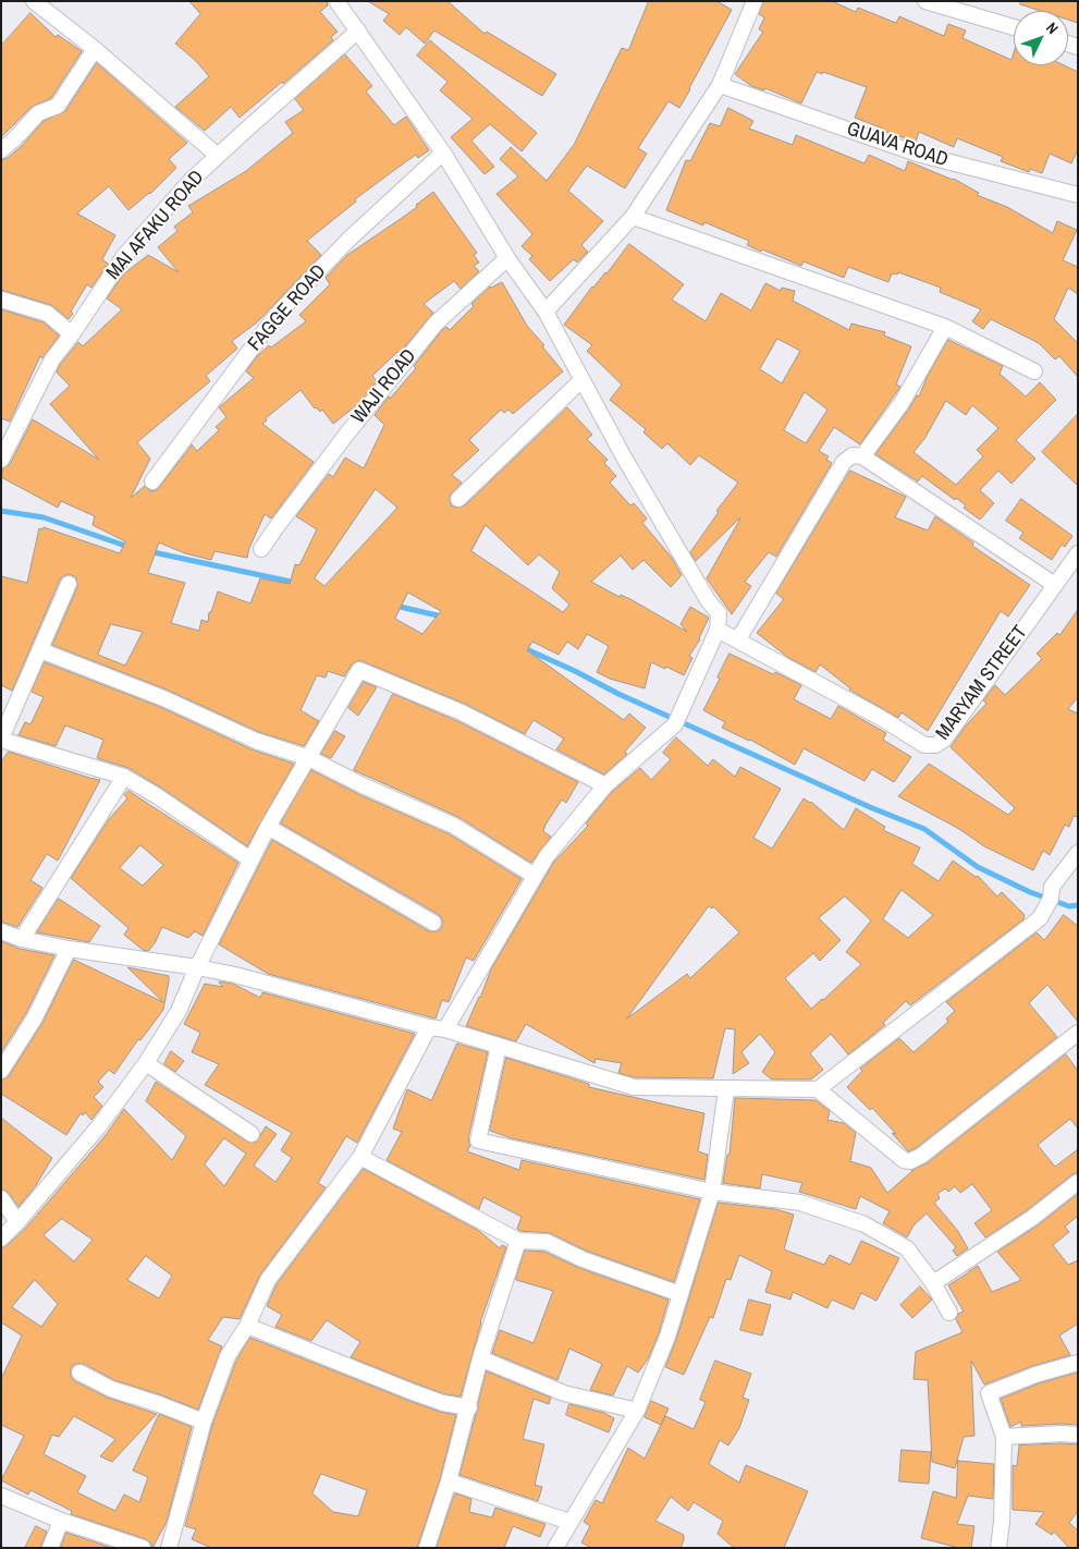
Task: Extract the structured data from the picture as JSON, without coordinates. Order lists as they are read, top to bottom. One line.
{"streets":{"street":["GUAVA ROAD","MAI AFAKU ROAD","FAGGE ROAD","WAJI ROAD","MARYAM STREET"]},"north":"top right"}
